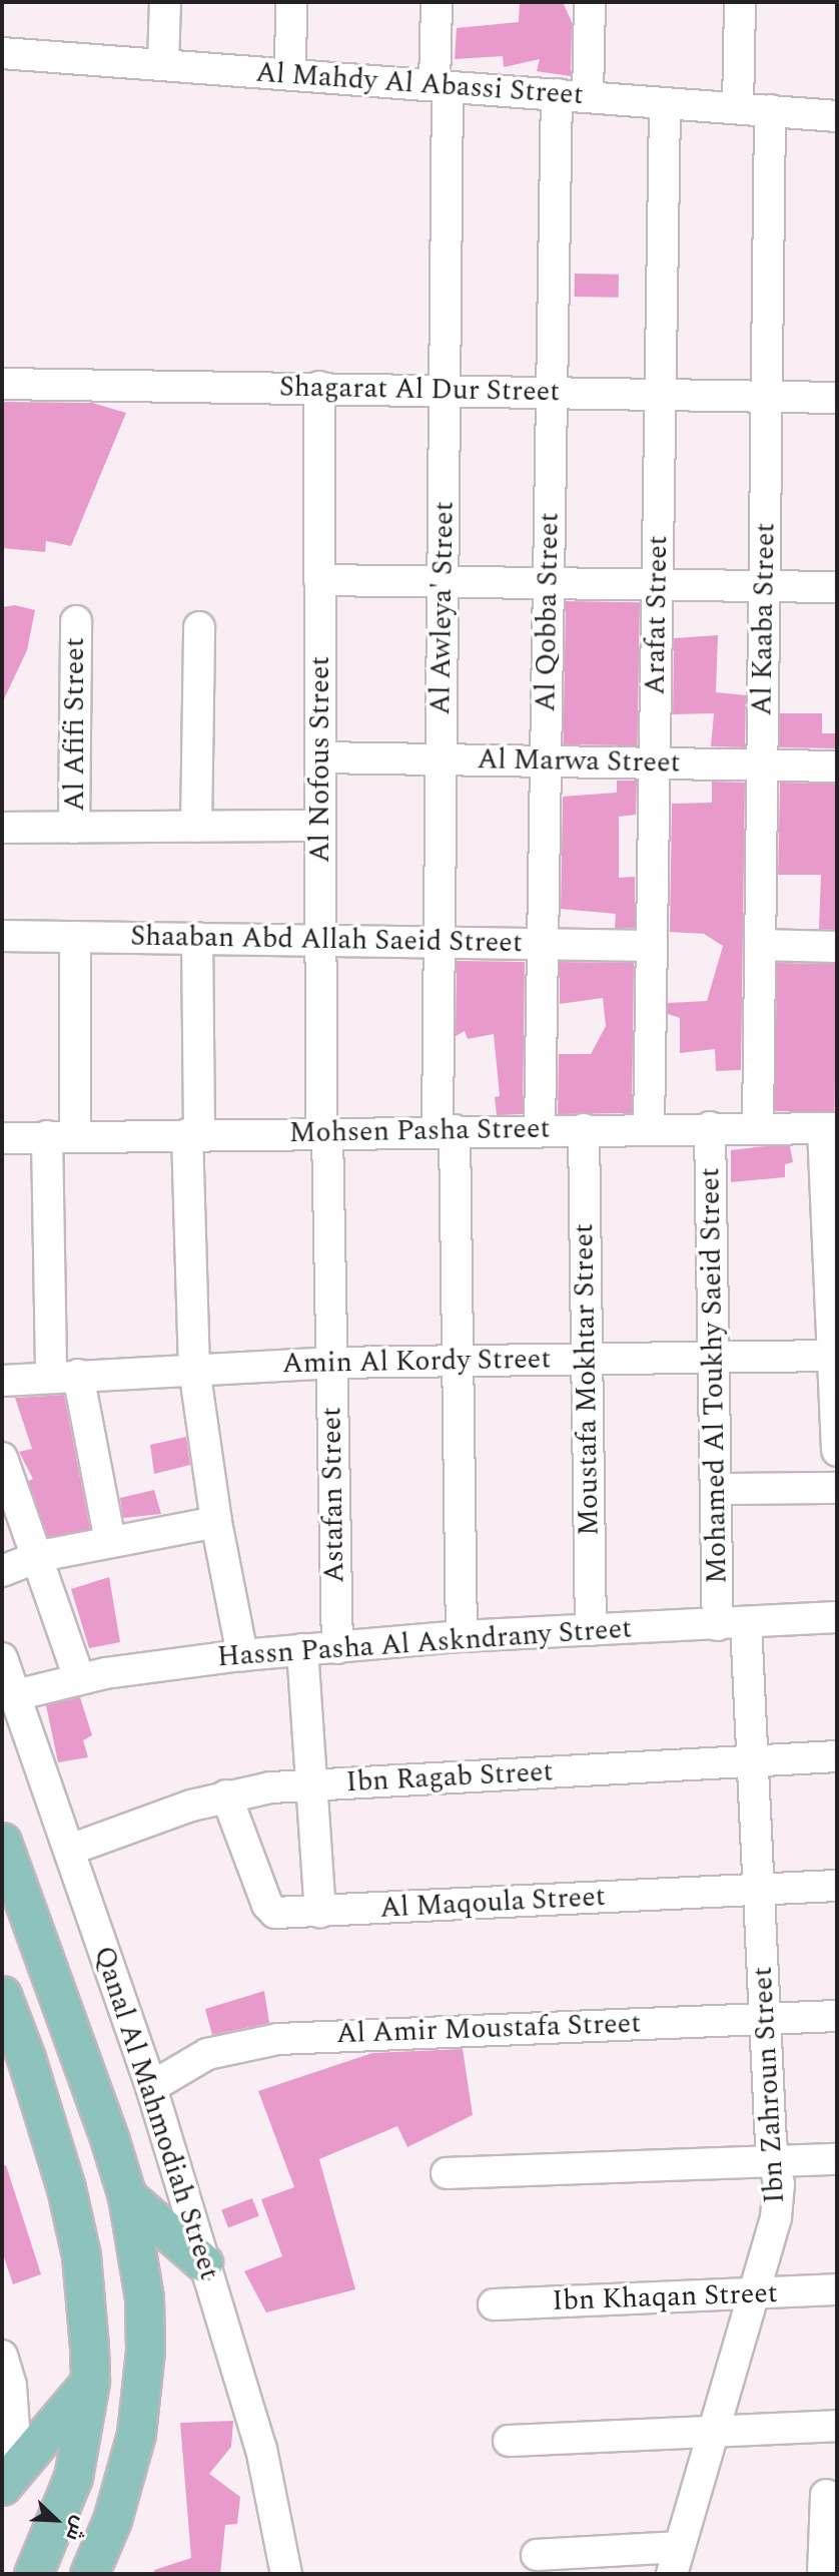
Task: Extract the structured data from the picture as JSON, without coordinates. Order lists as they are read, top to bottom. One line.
{"streets":{"street":["Al Mahdy Al Abassi Street","Shagarat Al Dur Street","Al Awleya' Street","Al Qobba Street","Arafat Street","Al Kaaba Street","Al Afifi Street","Al Nofous Street","Al Marwa Street","Shaaban Abd Allah Saeid Street","Mohsen Pasha Street","Amin Al Kordy Street","Mohamed Al Toukhy Saeid Street","Moustafa Mokhtar Street","Astafan Street","Hassn Pasha Al Askndrany Street","Ibn Ragab Street","Al Maqoula Street","Al Amir Moustafa Street","Ibn Zahroun Street","Qanal Al Mahmodiah Street","Ibn Khaqan Street"]},"crossings":[["Al Mahdy Al Abassi Street","Al Awleya' Street"],["Al Mahdy Al Abassi Street","Al Qobba Street"],["Al Mahdy Al Abassi Street","Arafat Street"],["Al Mahdy Al Abassi Street","Al Kaaba Street"],["Shagarat Al Dur Street","Al Awleya' Street"],["Shagarat Al Dur Street","Al Qobba Street"],["Shagarat Al Dur Street","Arafat Street"],["Shagarat Al Dur Street","Al Kaaba Street"],["Shagarat Al Dur Street","Al Nofous Street"],["Al Awleya' Street","Al Marwa Street"],["Al Awleya' Street","Shaaban Abd Allah Saeid Street"],["Al Awleya' Street","Mohsen Pasha Street"],["Al Awleya' Street","Amin Al Kordy Street"],["Al Awleya' Street","Hassn Pasha Al Askndrany Street"],["Al Qobba Street","Al Marwa Street"],["Al Qobba Street","Shaaban Abd Allah Saeid Street"],["Al Qobba Street","Mohsen Pasha Street"],["Arafat Street","Al Marwa Street"],["Arafat Street","Shaaban Abd Allah Saeid Street"],["Arafat Street","Mohsen Pasha Street"],["Al Kaaba Street","Al Marwa Street"],["Al Kaaba Street","Mohsen Pasha Street"],["Al Nofous Street","Al Marwa Street"],["Al Nofous Street","Shaaban Abd Allah Saeid Street"],["Al Nofous Street","Mohsen Pasha Street"],["Al Nofous Street","Astafan Street"],["Mohsen Pasha Street","Mohamed Al Toukhy Saeid Street"],["Mohsen Pasha Street","Moustafa Mokhtar Street"],["Mohsen Pasha Street","Astafan Street"],["Amin Al Kordy Street","Mohamed Al Toukhy Saeid Street"],["Amin Al Kordy Street","Moustafa Mokhtar Street"],["Amin Al Kordy Street","Astafan Street"],["Mohamed Al Toukhy Saeid Street","Hassn Pasha Al Askndrany Street"],["Mohamed Al Toukhy Saeid Street","Ibn Zahroun Street"],["Moustafa Mokhtar Street","Hassn Pasha Al Askndrany Street"],["Astafan Street","Hassn Pasha Al Askndrany Street"],["Hassn Pasha Al Askndrany Street","Ibn Zahroun Street"],["Hassn Pasha Al Askndrany Street","Qanal Al Mahmodiah Street"],["Ibn Ragab Street","Al Maqoula Street"],["Ibn Ragab Street","Ibn Zahroun Street"],["Ibn Ragab Street","Qanal Al Mahmodiah Street"],["Al Maqoula Street","Ibn Zahroun Street"],["Al Amir Moustafa Street","Ibn Zahroun Street"],["Al Amir Moustafa Street","Qanal Al Mahmodiah Street"],["Ibn Zahroun Street","Ibn Khaqan Street"]],"north":"bottom right"}
